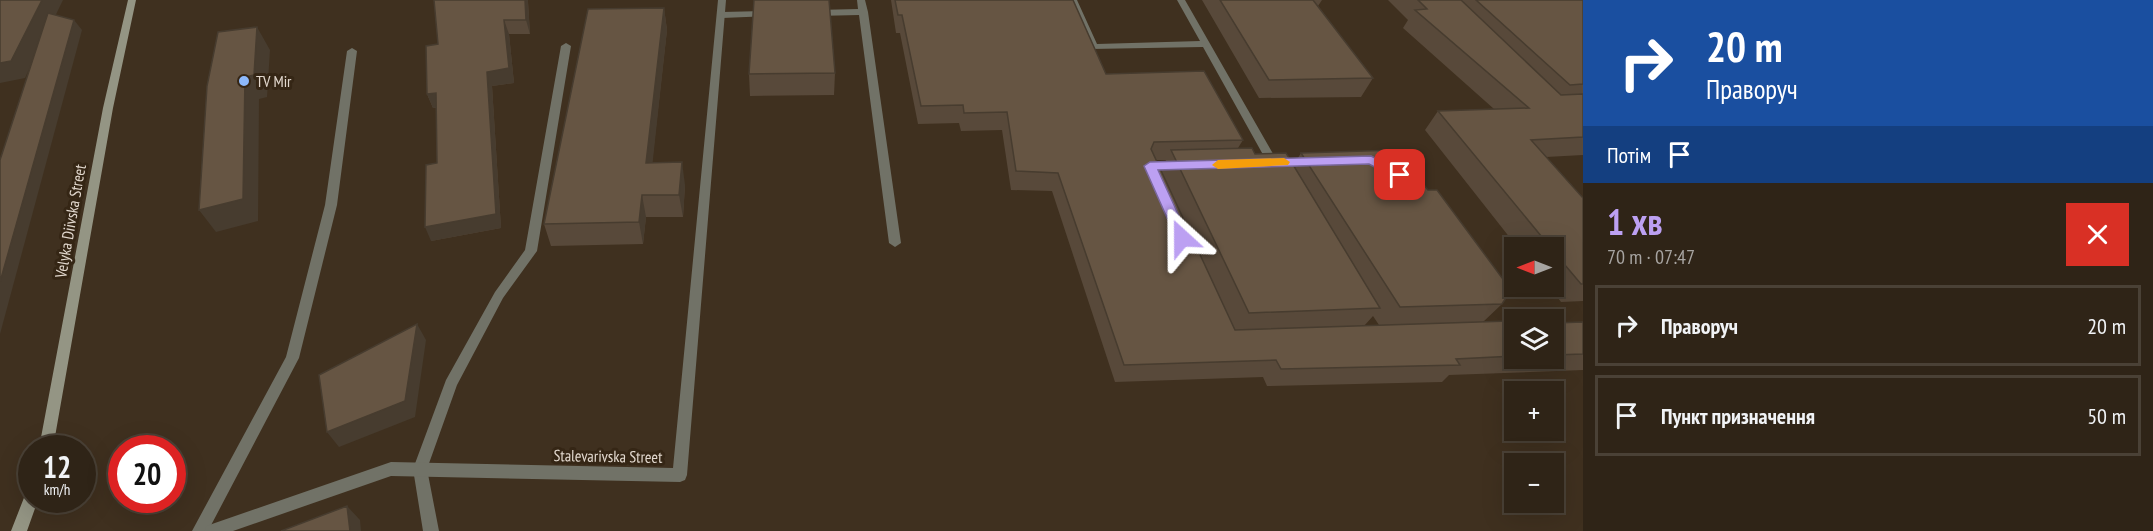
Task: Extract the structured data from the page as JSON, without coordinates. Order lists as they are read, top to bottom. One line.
{"streets":{"main road":["Velyka Diivska Street"],"street":["Stalevarivska Street"]},"places":["TV Mir"],"north":"left","page":{"turn":["20 m","Праворуч"],"then":"Потім","heading":["1 хв","70 m · 07:47"],"map_buttons":["+","−"],"list":[{"name":"Праворуч","value":"20 m"},{"name":"Пункт призначення","value":"50 m"}],"speed":"12 km/h","limit":"20"}}
